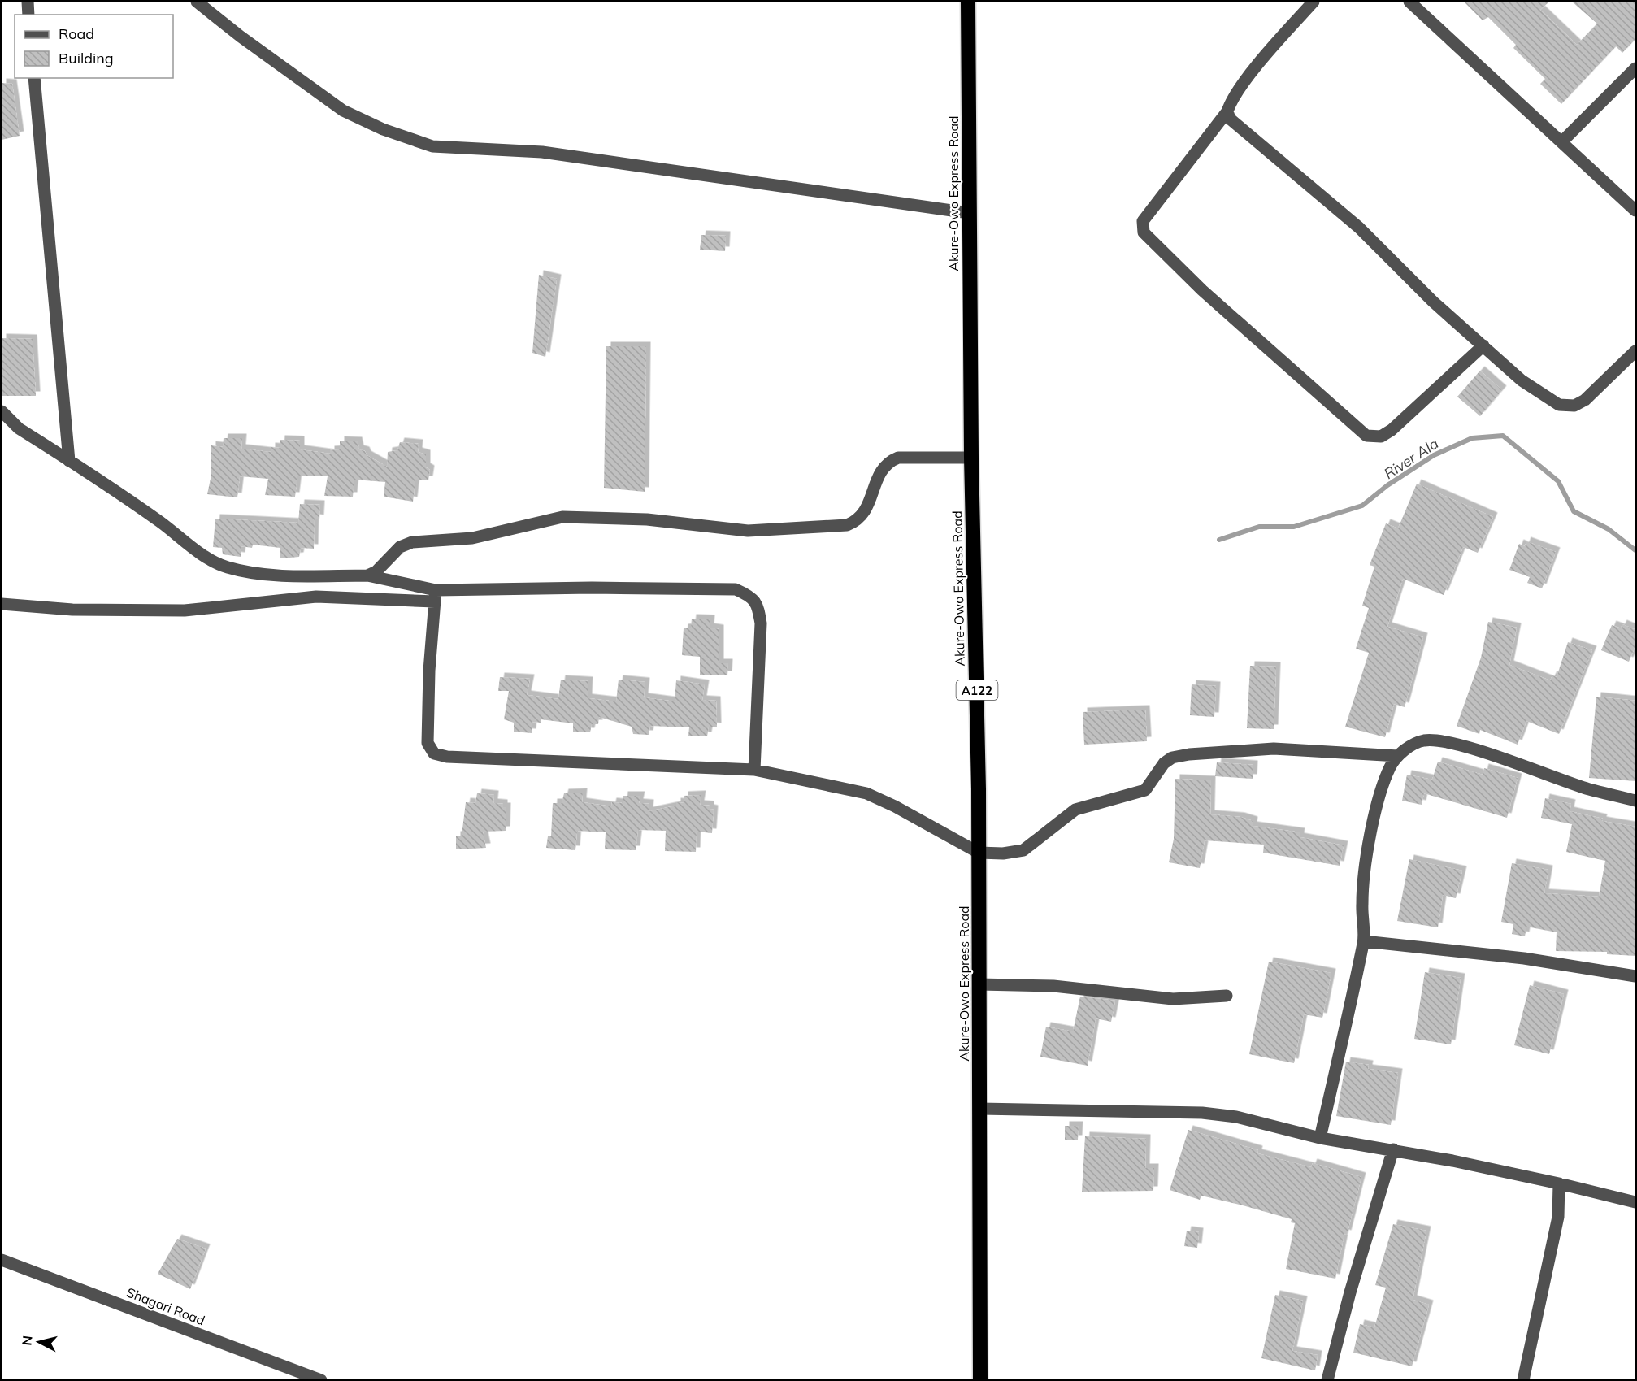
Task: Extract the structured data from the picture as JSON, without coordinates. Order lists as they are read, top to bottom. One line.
{"streets":{"highway":["Akure-Owo Express Road","A122"],"street":["Shagari Road"]},"water":["River Ala"],"legend":["Road","Building"],"north":"left"}
